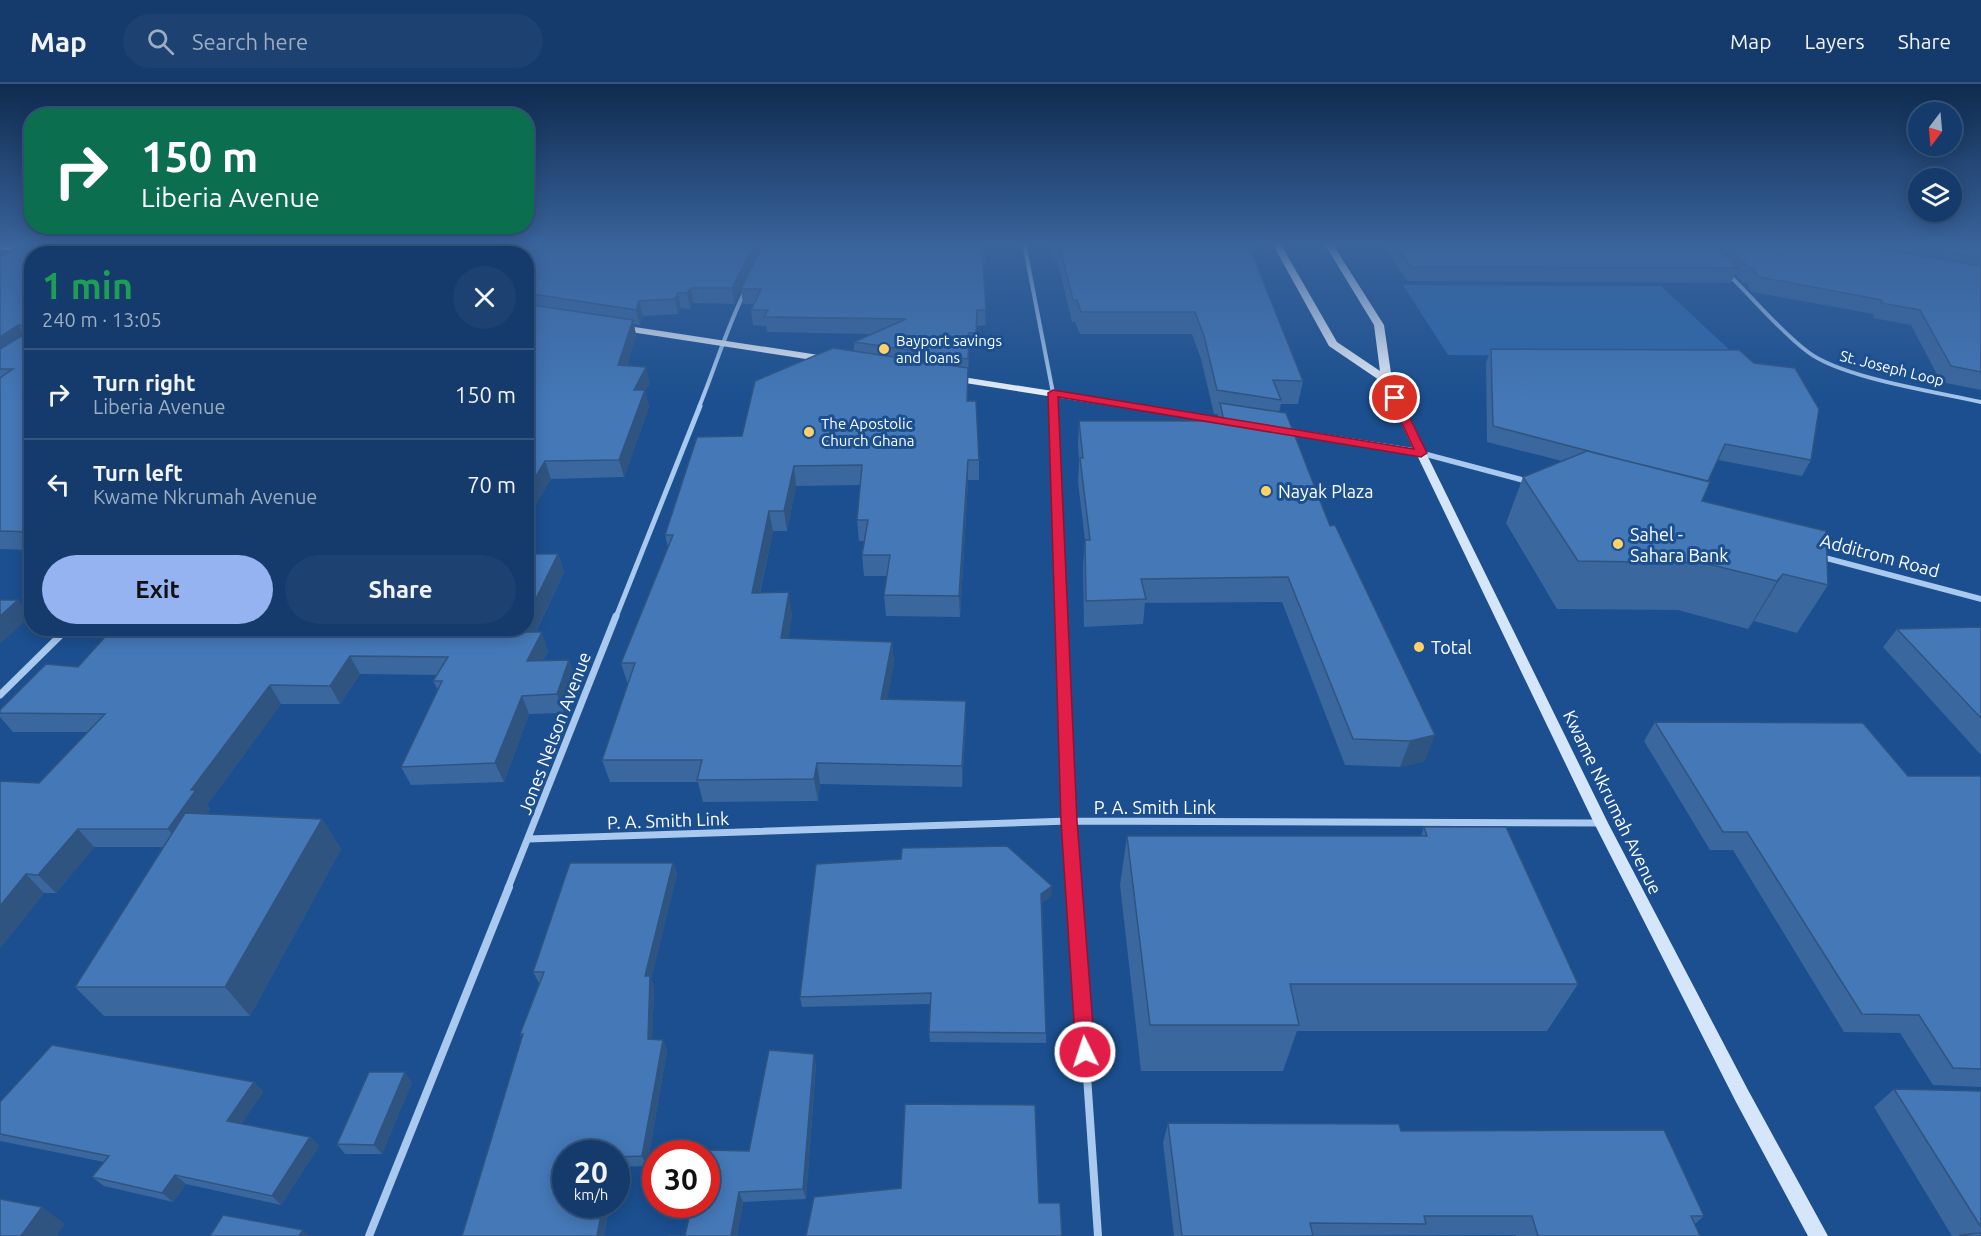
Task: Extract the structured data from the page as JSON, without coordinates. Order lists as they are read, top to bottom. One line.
{"streets":{"main road":["Kwame Nkrumah Avenue"],"street":["St. Joseph Loop","Additrom Road","Jones Nelson Avenue","P. A. Smith Link"]},"crossings":[["Jones Nelson Avenue","P. A. Smith Link"],["Kwame Nkrumah Avenue","P. A. Smith Link"]],"places":["Bayport savings and loans","The Apostolic Church Ghana","Nayak Plaza","Sahel - Sahara Bank","Total"],"north":"bottom","page":{"header":"Map","search":"Search here","nav":["Map","Layers","Share"],"turn":["150 m","Liberia Avenue"],"heading":["1 min","240 m · 13:05"],"list":[{"name":"Turn right","note":"Liberia Avenue","value":"150 m"},{"name":"Turn left","note":"Kwame Nkrumah Avenue","value":"70 m"}],"buttons":["Exit","Share"],"speed":"20 km/h","limit":"30"}}
